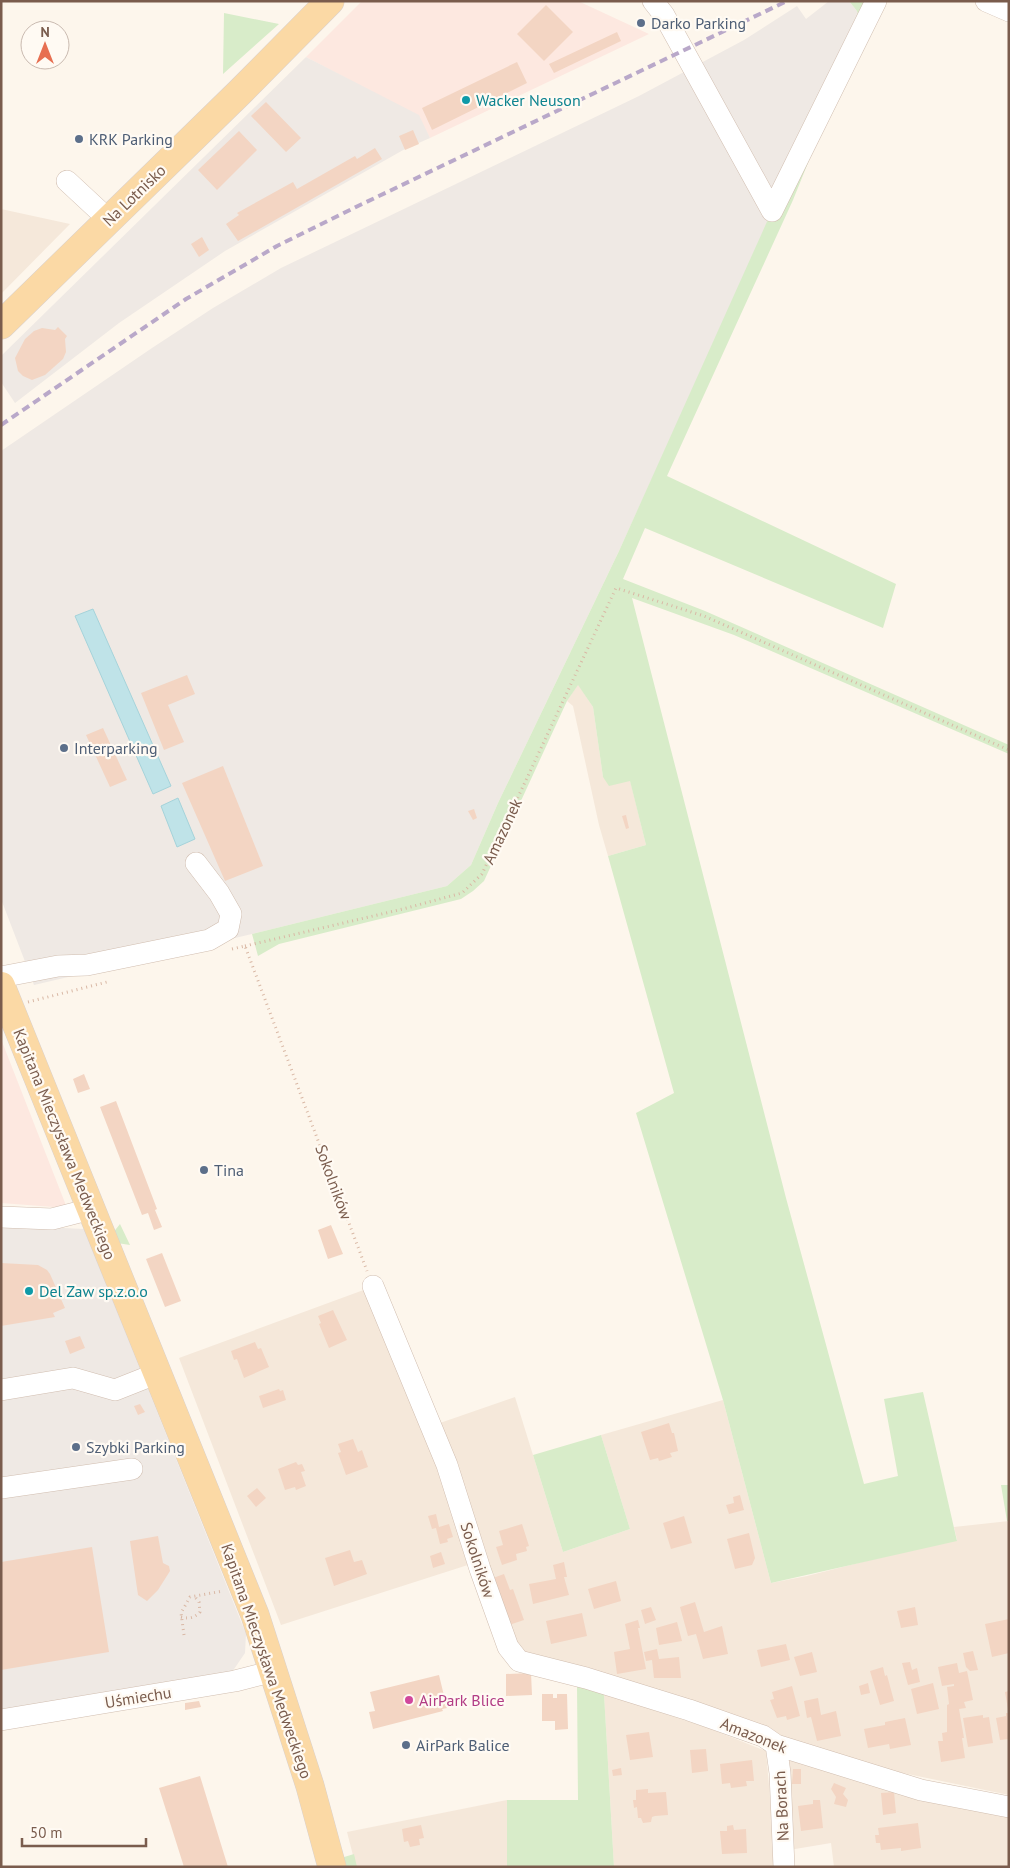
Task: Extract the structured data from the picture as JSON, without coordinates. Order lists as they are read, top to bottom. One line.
{"streets":{"main road":["Na Lotnisko","Kapitana Mieczysława Medweckiego"],"street":["Amazonek","Sokolników","Uśmiechu","Na Borach"]},"crossings":[["Amazonek","Sokolników"],["Amazonek","Na Borach"],["Kapitana Mieczysława Medweckiego","Uśmiechu"]],"places":["Darko Parking","Wacker Neuson","KRK Parking","Interparking","Tina","Del Zaw sp.z.o.o","Szybki Parking","AirPark Blice","AirPark Balice"],"scale_bar":"50 m","north":"top"}
